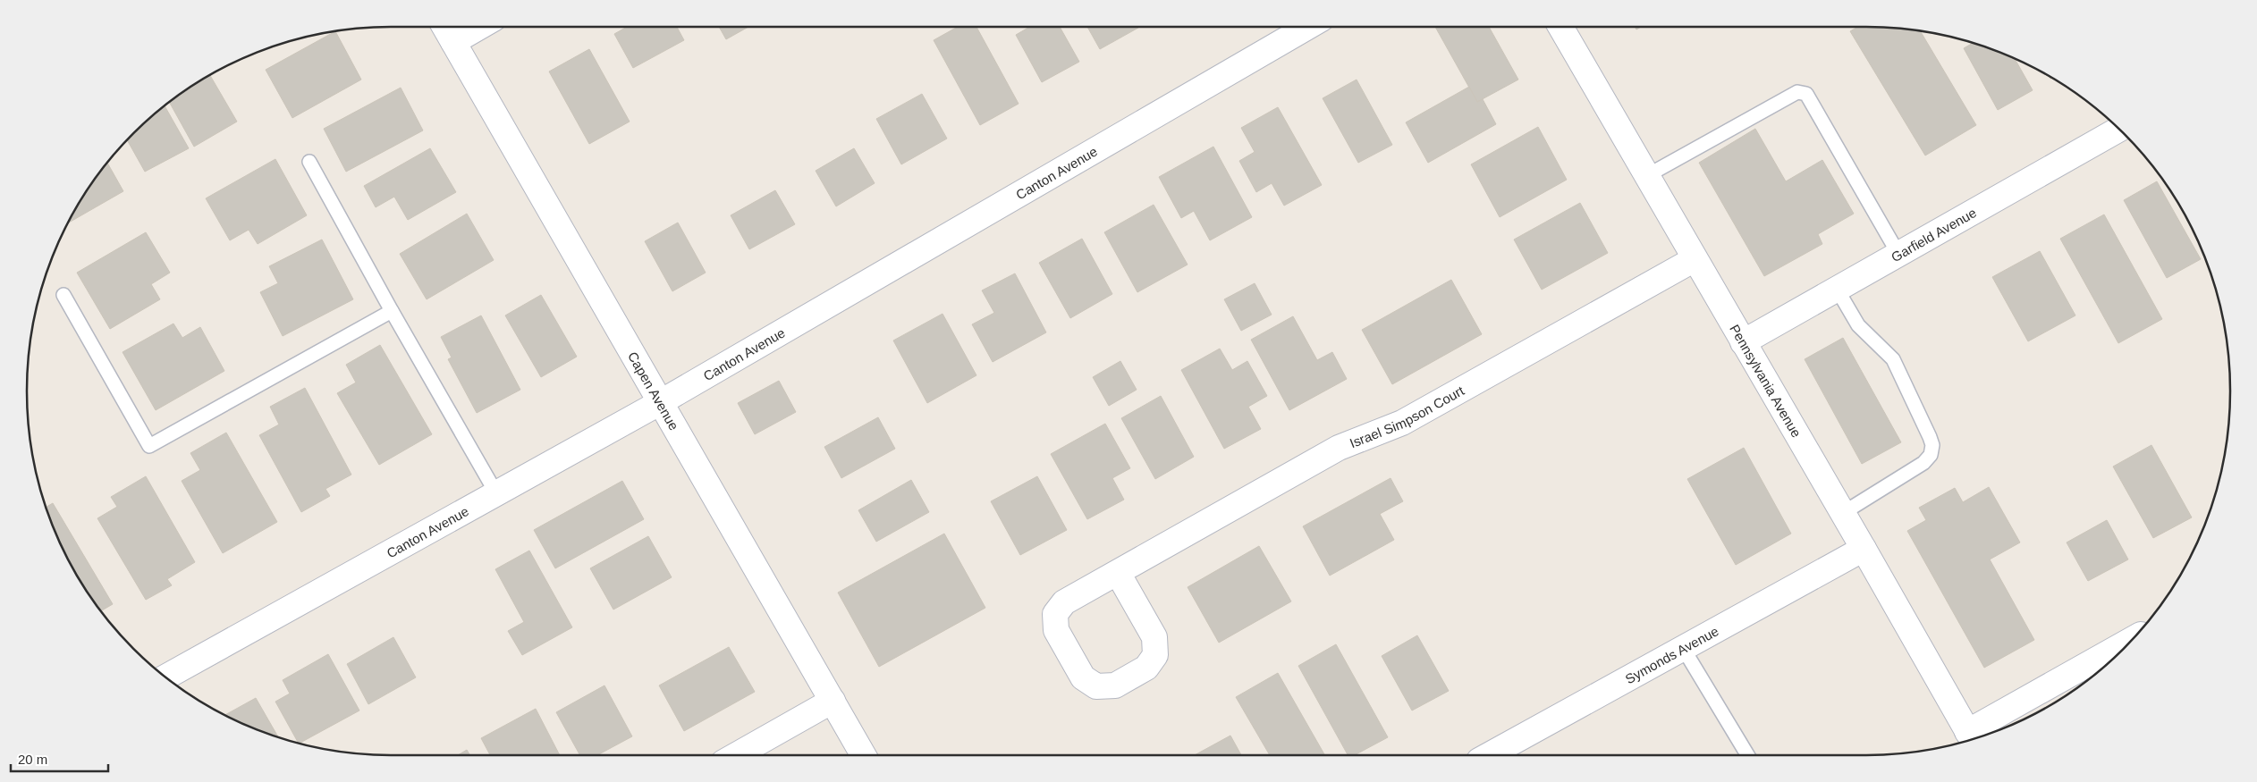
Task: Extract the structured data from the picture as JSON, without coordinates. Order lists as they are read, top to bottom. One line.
{"streets":{"street":["Canton Avenue","Garfield Avenue","Pennsylvania Avenue","Capen Avenue","Israel Simpson Court","Symonds Avenue"]},"crossings":[["Canton Avenue","Capen Avenue"],["Garfield Avenue","Pennsylvania Avenue"],["Pennsylvania Avenue","Israel Simpson Court"],["Pennsylvania Avenue","Symonds Avenue"]],"scale_bar":"20 m"}
